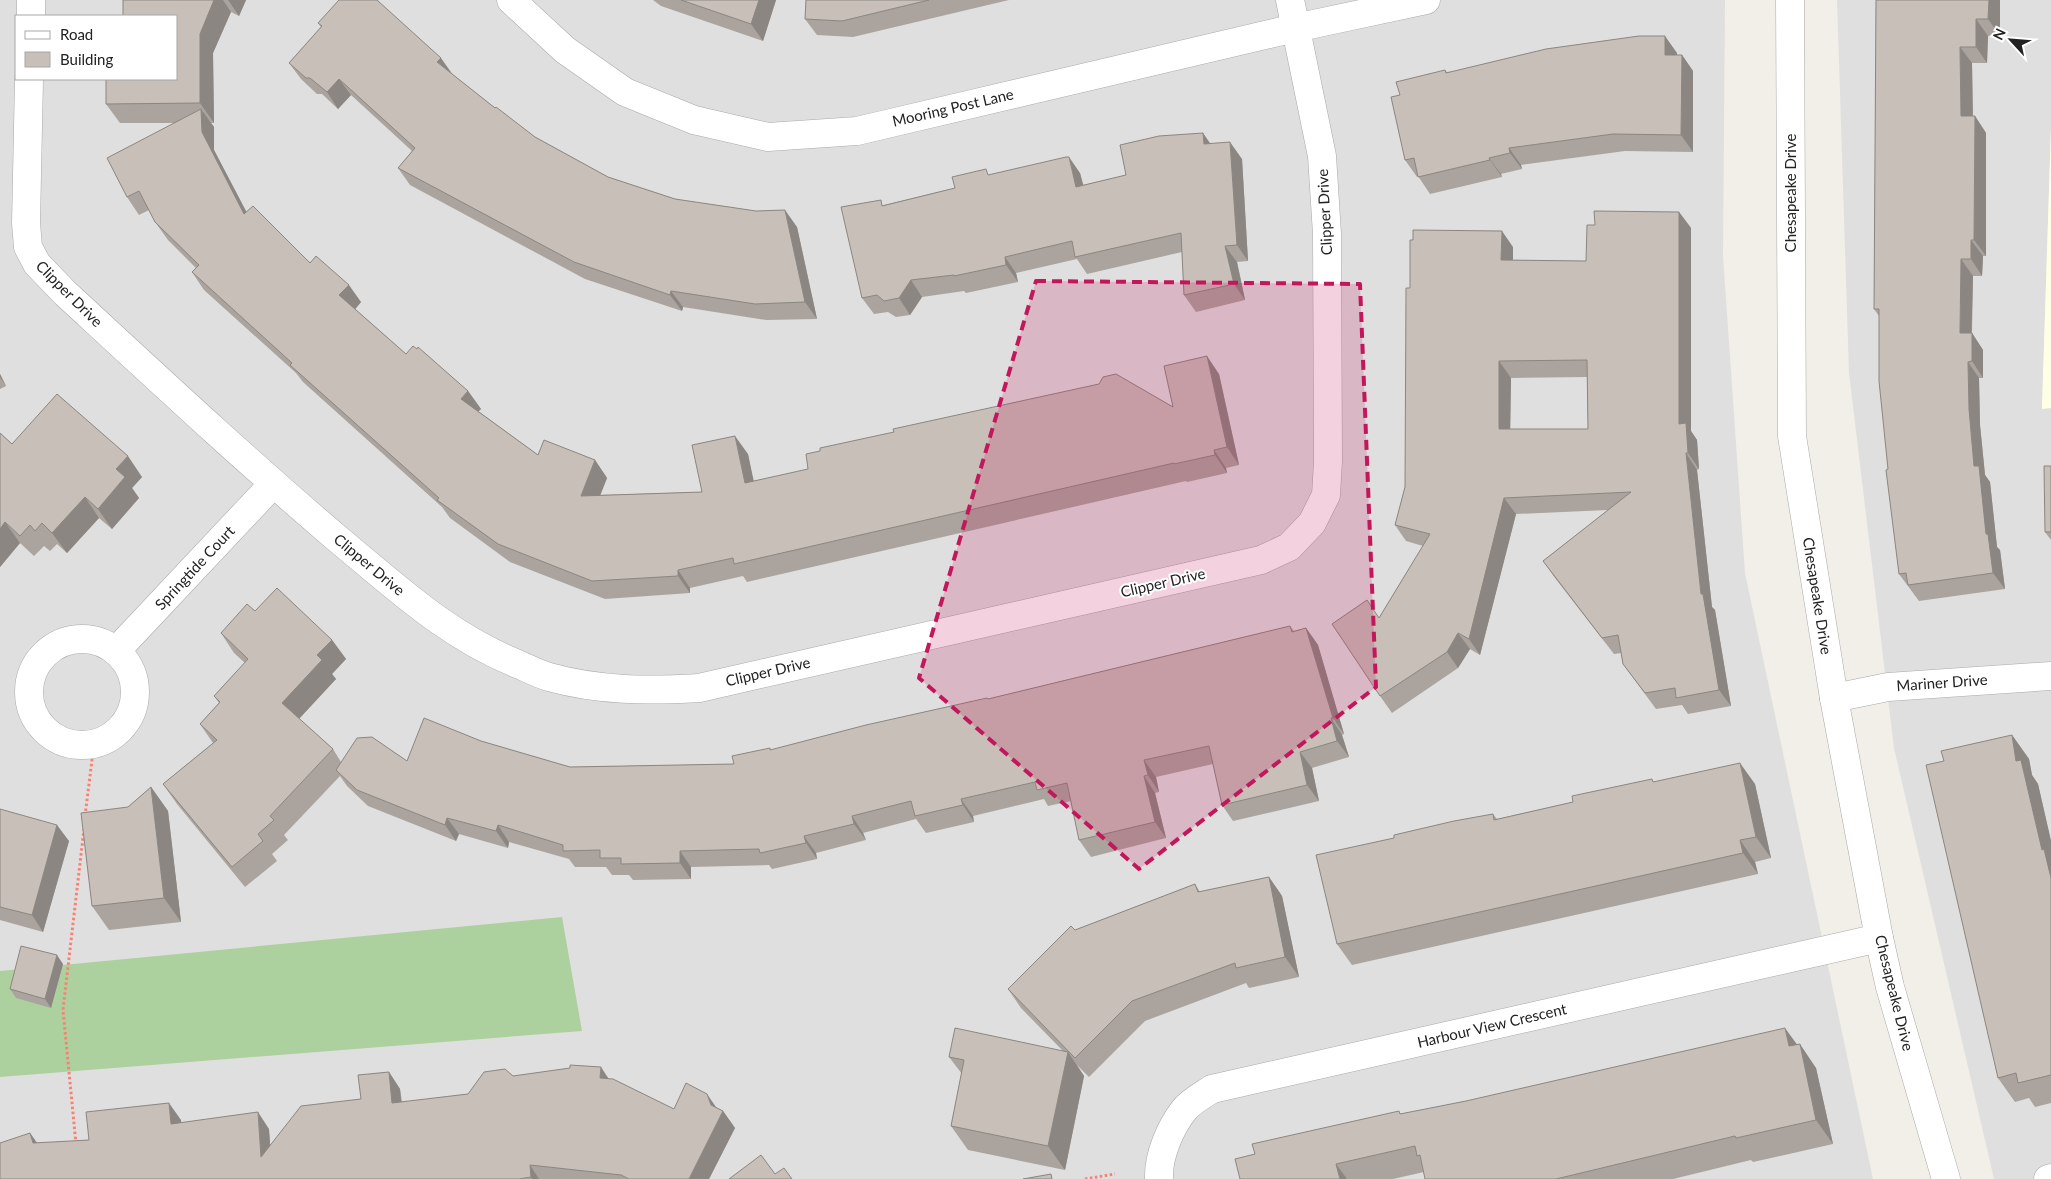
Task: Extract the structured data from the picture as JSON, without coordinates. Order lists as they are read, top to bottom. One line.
{"streets":{"street":["Mooring Post Lane","Chesapeake Drive","Clipper Drive","Springtide Court","Mariner Drive","Harbour View Crescent"]},"crossings":[["Mooring Post Lane","Clipper Drive"],["Chesapeake Drive","Mariner Drive"],["Chesapeake Drive","Harbour View Crescent"],["Clipper Drive","Springtide Court"]],"legend":["Road","Building"],"north":"top left"}
